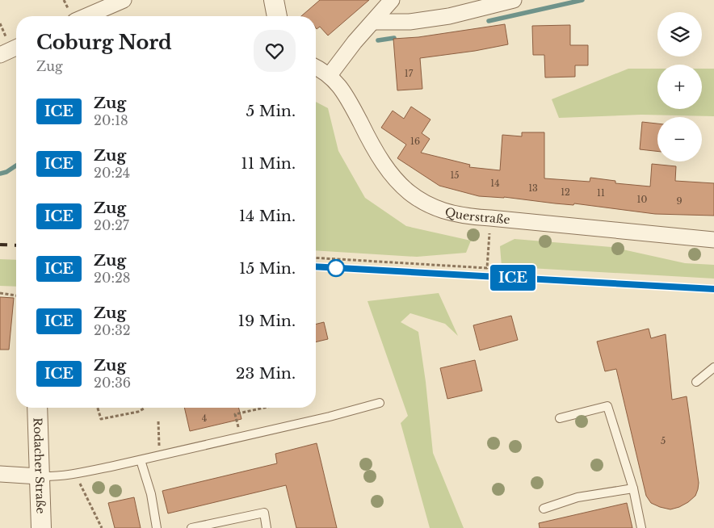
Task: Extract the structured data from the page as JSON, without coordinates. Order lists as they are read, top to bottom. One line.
{"streets":{"street":["Querstraße","Rodacher Straße"]},"house_numbers":["17","16","15","14","13","12","11","10","9","4","5"],"page":{"on_map":"ICE","map_buttons":["+","−"],"heading":["Coburg Nord","Zug"],"list":[{"mark":"ICE","name":"Zug","note":"20:18","value":"5 Min."},{"mark":"ICE","name":"Zug","note":"20:24","value":"11 Min."},{"mark":"ICE","name":"Zug","note":"20:27","value":"14 Min."},{"mark":"ICE","name":"Zug","note":"20:28","value":"15 Min."},{"mark":"ICE","name":"Zug","note":"20:32","value":"19 Min."},{"mark":"ICE","name":"Zug","note":"20:36","value":"23 Min."}]}}
